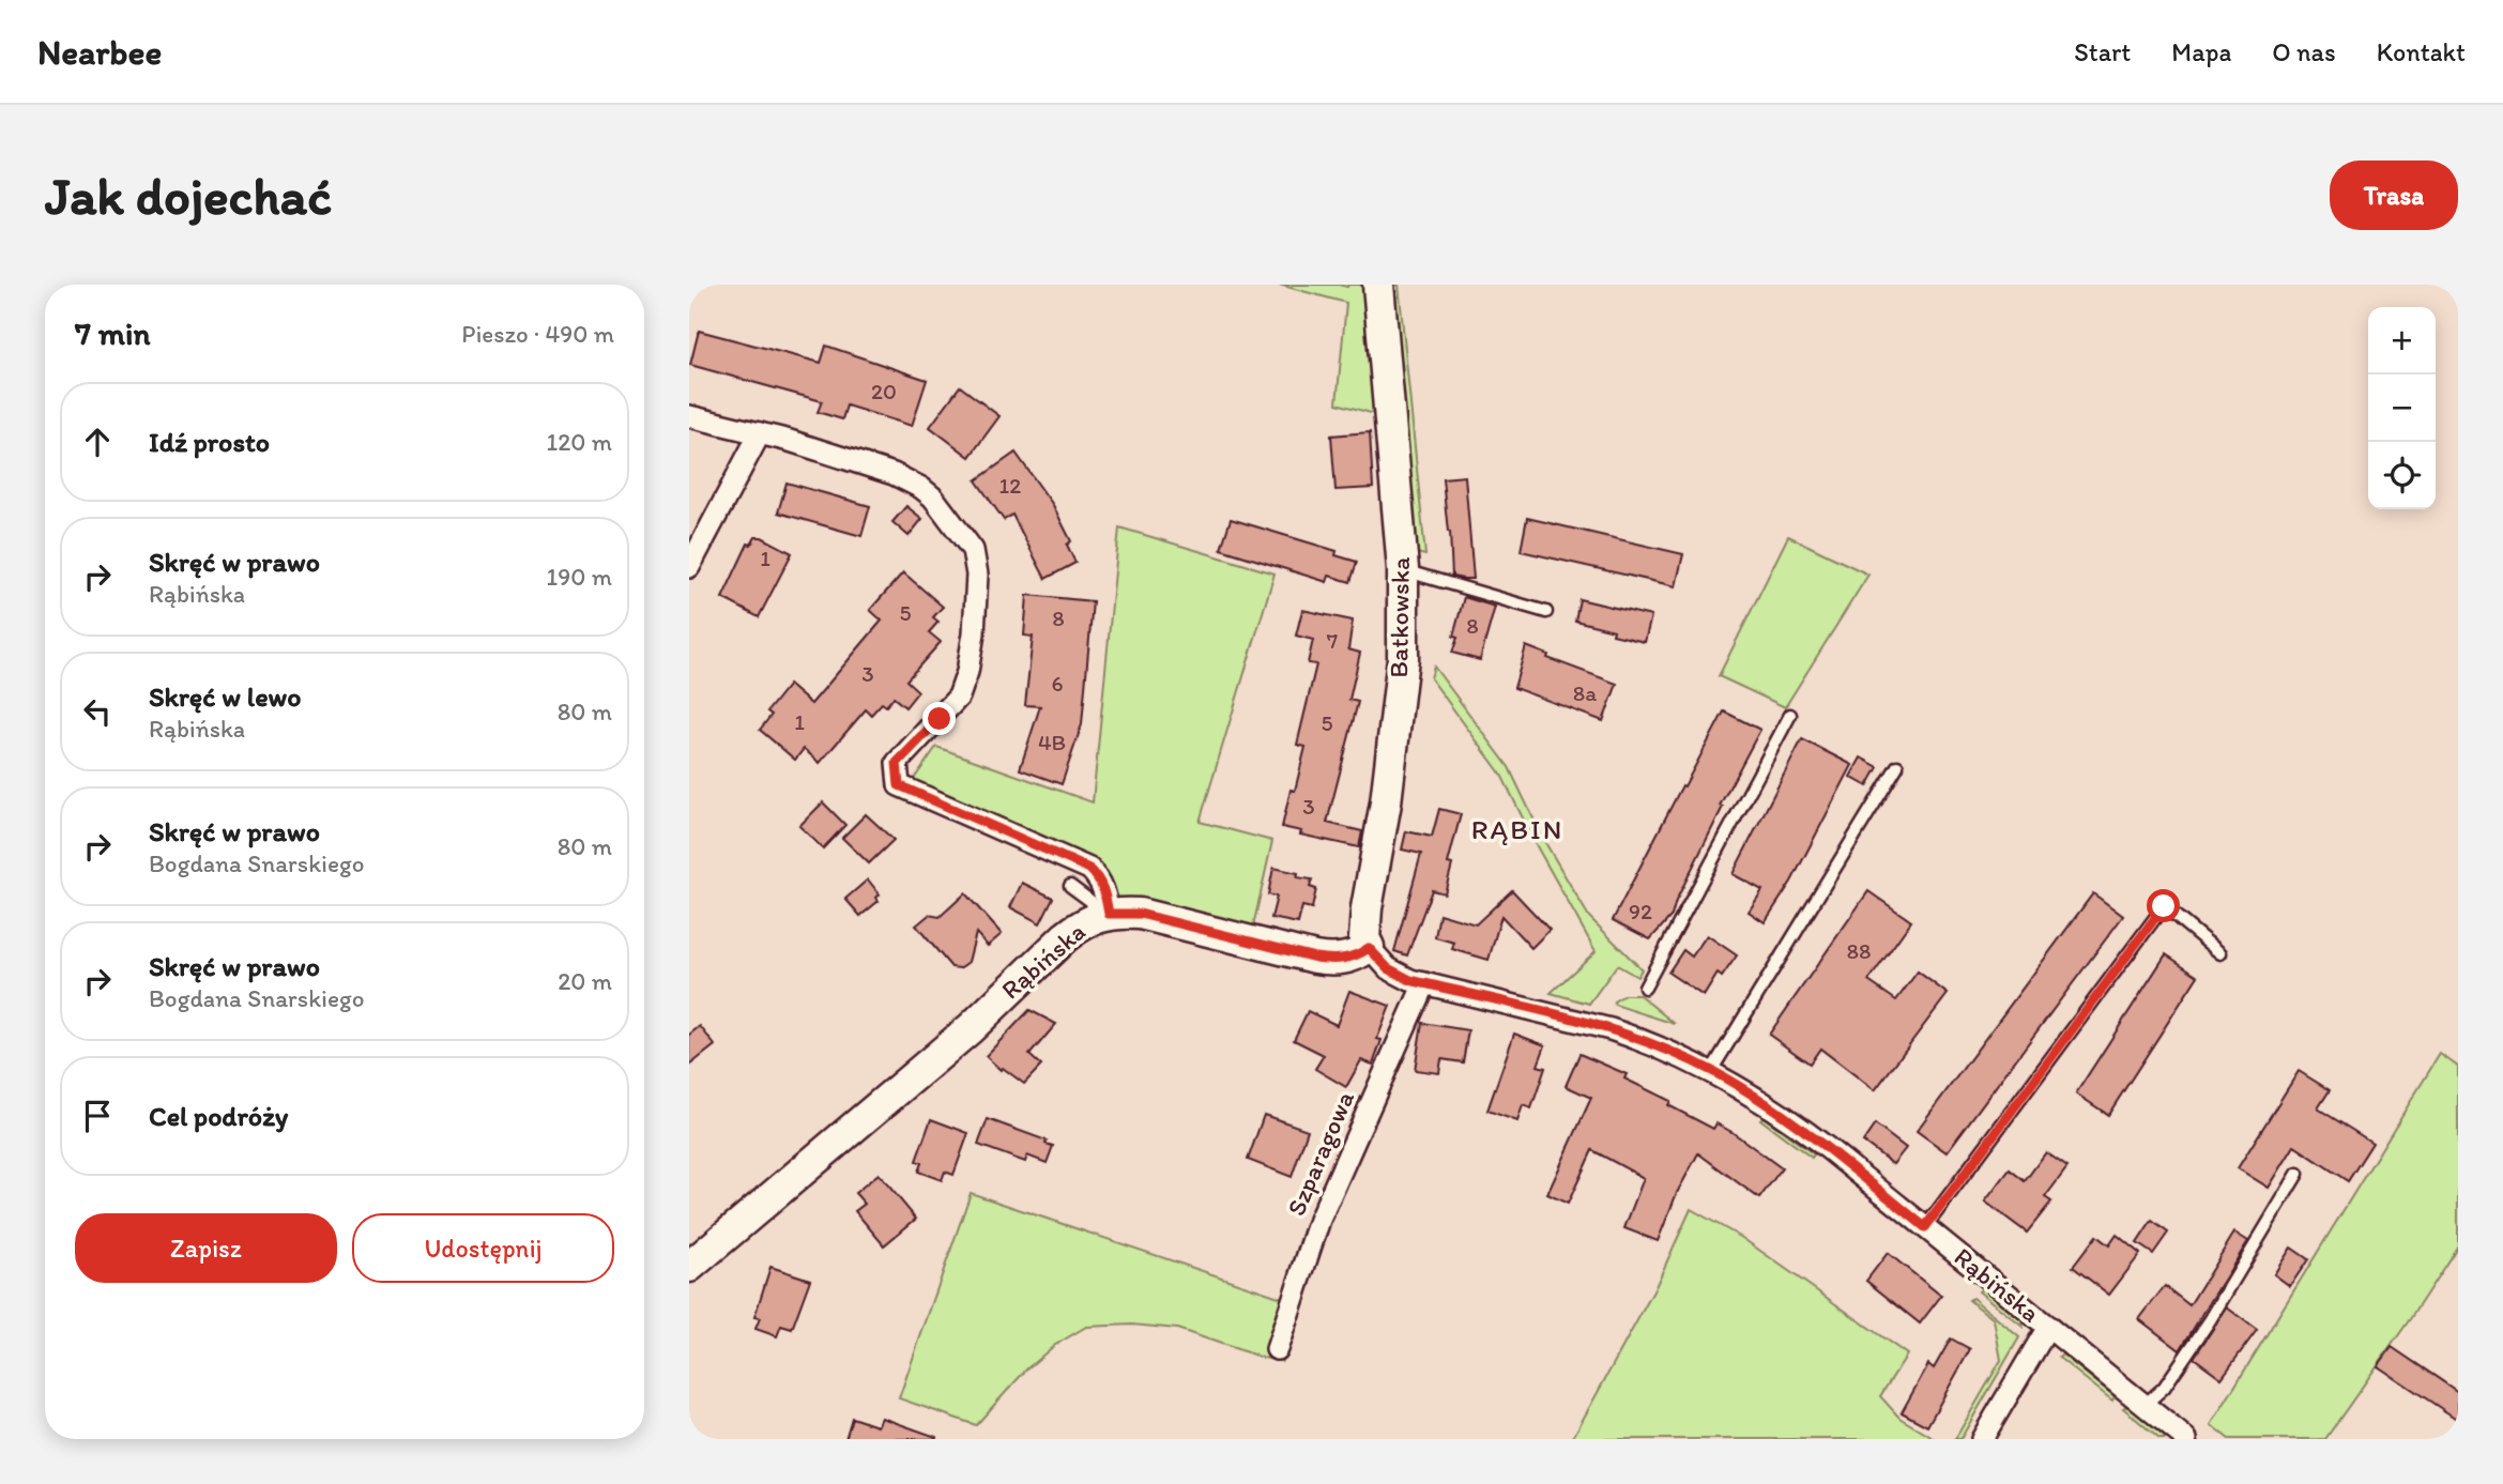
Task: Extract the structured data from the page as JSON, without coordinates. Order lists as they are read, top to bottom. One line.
{"streets":{"street":["Batkowska","Rąbińska","Szparagowa"]},"crossings":[["Batkowska","Rąbińska"],["Rąbińska","Szparagowa"]],"districts":["RĄBIN"],"house_numbers":["20","12","1","5","8","8","7","3","6","8a","1","5","4B","3","92","88"],"page":{"header":"Nearbee","nav":["Start","Mapa","O nas","Kontakt"],"buttons":["Trasa",["Zapisz","Udostępnij"]],"title":"Jak dojechać","heading":["7 min","Pieszo · 490 m"],"map_buttons":["+","−"],"list":[["Idź prosto","120 m"],["Skręć w prawo","Rąbińska","190 m"],["Skręć w lewo","Rąbińska","80 m"],["Skręć w prawo","Bogdana Snarskiego","80 m"],["Skręć w prawo","Bogdana Snarskiego","20 m"],"Cel podróży"]}}
